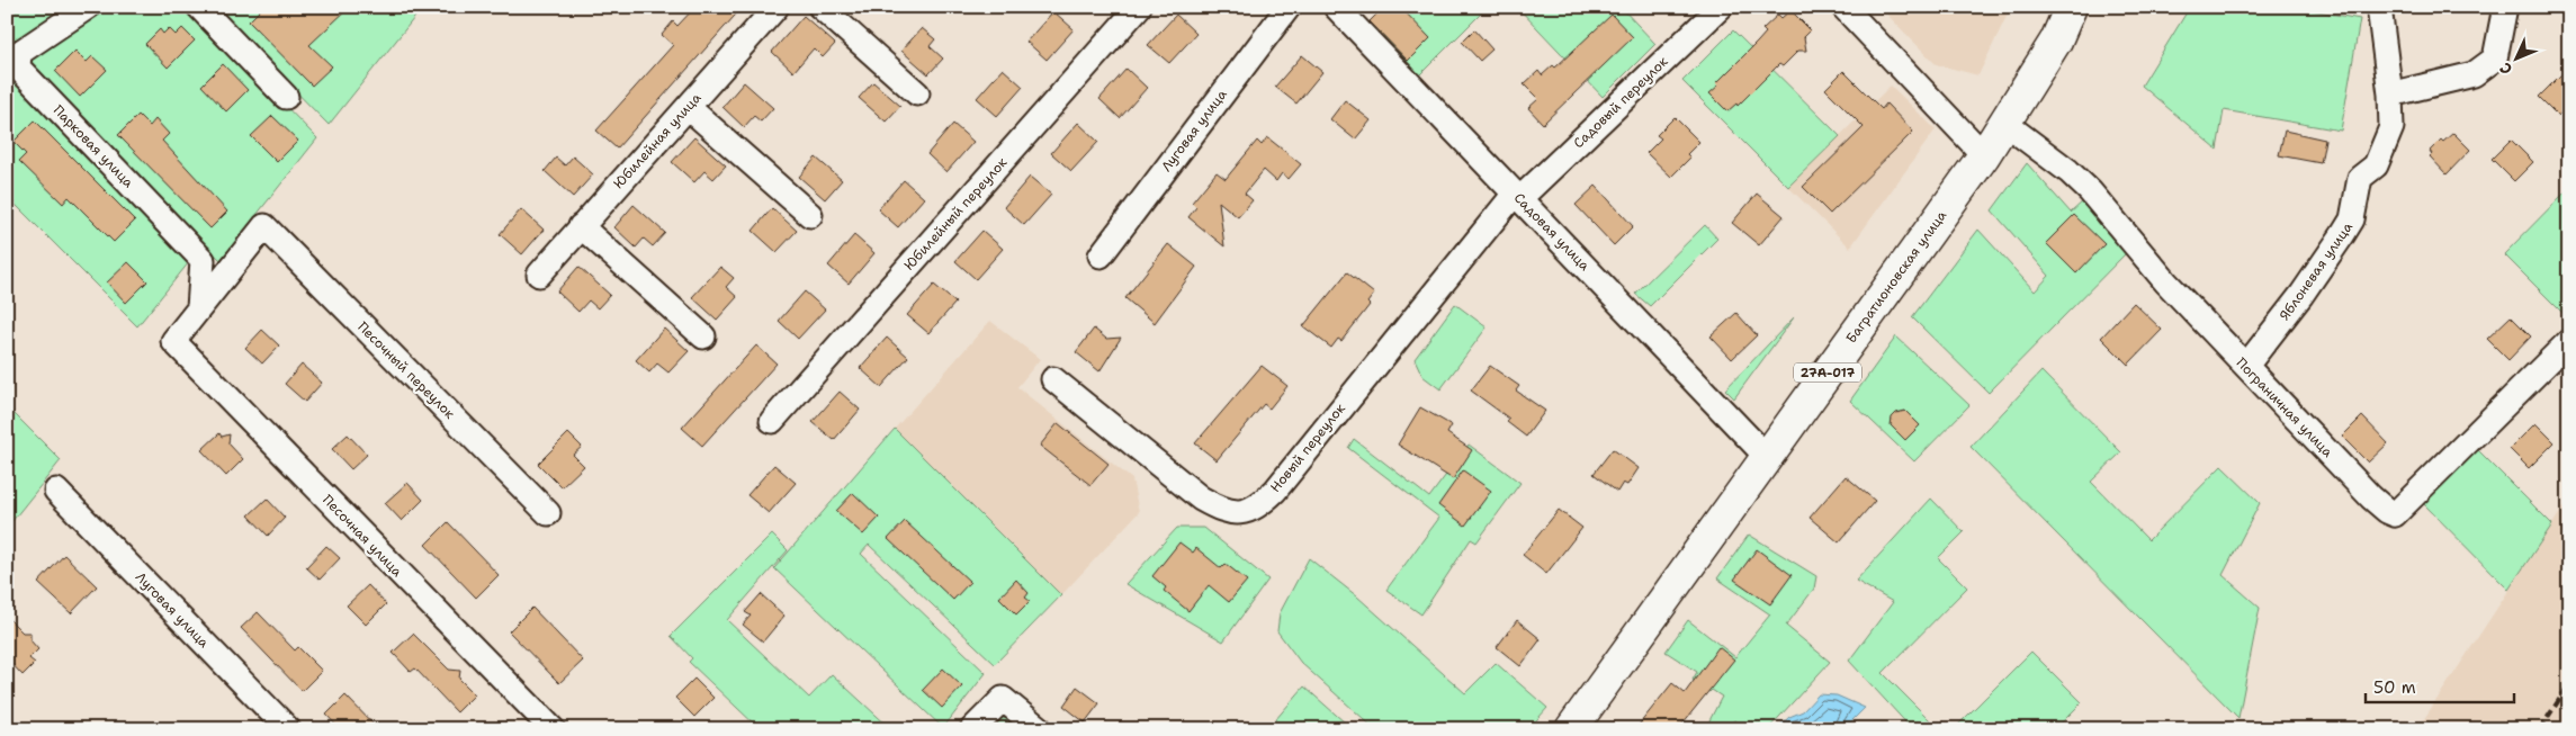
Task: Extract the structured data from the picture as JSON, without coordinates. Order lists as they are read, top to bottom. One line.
{"streets":{"main road":["Багратионовская улица","27А-017"],"street":["Садовый переулок","Луговая улица","Юбилейная улица","Парковая улица","Юбилейный переулок","Садовая улица","Яблоневая улица","Песочный переулок","Пограничная улица","Новый переулок","Песочная улица"]},"crossings":[["Садовый переулок","Садовая улица"],["Садовый переулок","Новый переулок"],["Парковая улица","Песочный переулок"],["Парковая улица","Песочная улица"],["Садовая улица","Багратионовская улица"],["Садовая улица","Новый переулок"],["Яблоневая улица","Пограничная улица"],["Багратионовская улица","Пограничная улица"],["Песочный переулок","Песочная улица"]],"scale_bar":"50 m","north":"bottom left"}
